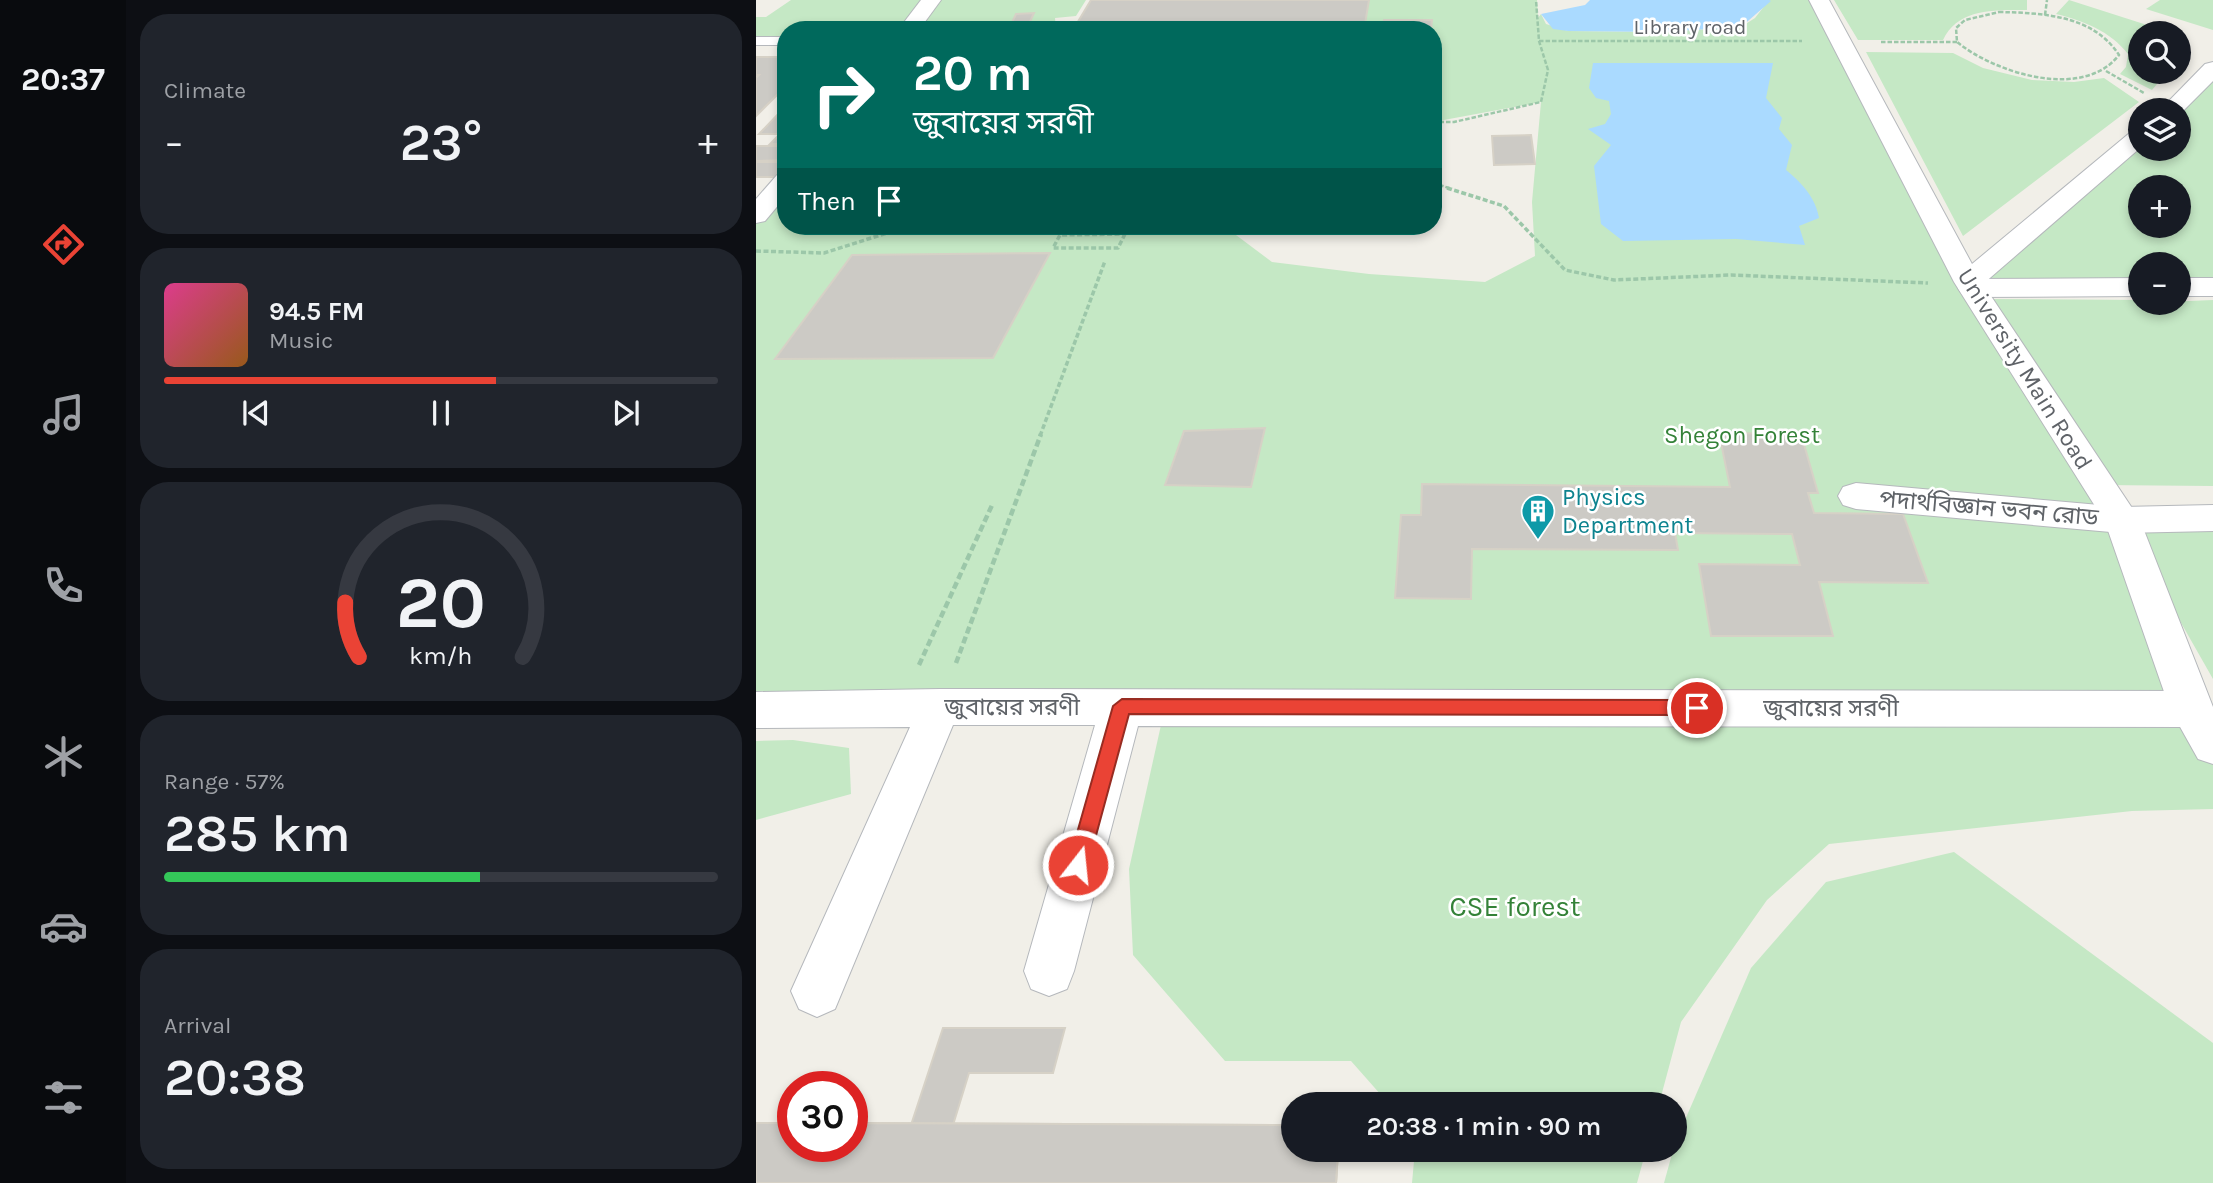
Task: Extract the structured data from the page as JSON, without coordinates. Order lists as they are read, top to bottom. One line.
{"streets":{"street":["University Main Road","পদার্থবিজ্ঞান ভবন রোড","জুবায়ের সরণী"],"path":["Library road"]},"crossings":[["Library road","University Main Road"],["University Main Road","পদার্থবিজ্ঞান ভবন রোড"],["University Main Road","জুবায়ের সরণী"]],"parks":["Shegon Forest","CSE forest"],"places":{"building":["Physics Department"]},"page":{"tabs":"20:37","tile":["Climate",["Range · 57%","285 km"],["Arrival","20:38"]],"map_buttons":["+","−"],"turn":["20 m","জুবায়ের সরণী"],"heat":["−","23°","+"],"then":"Then","song":["94.5 FM","Music"],"limit":"30","trip":"20:38 · 1 min · 90 m","gauge":["20","km/h"]}}
